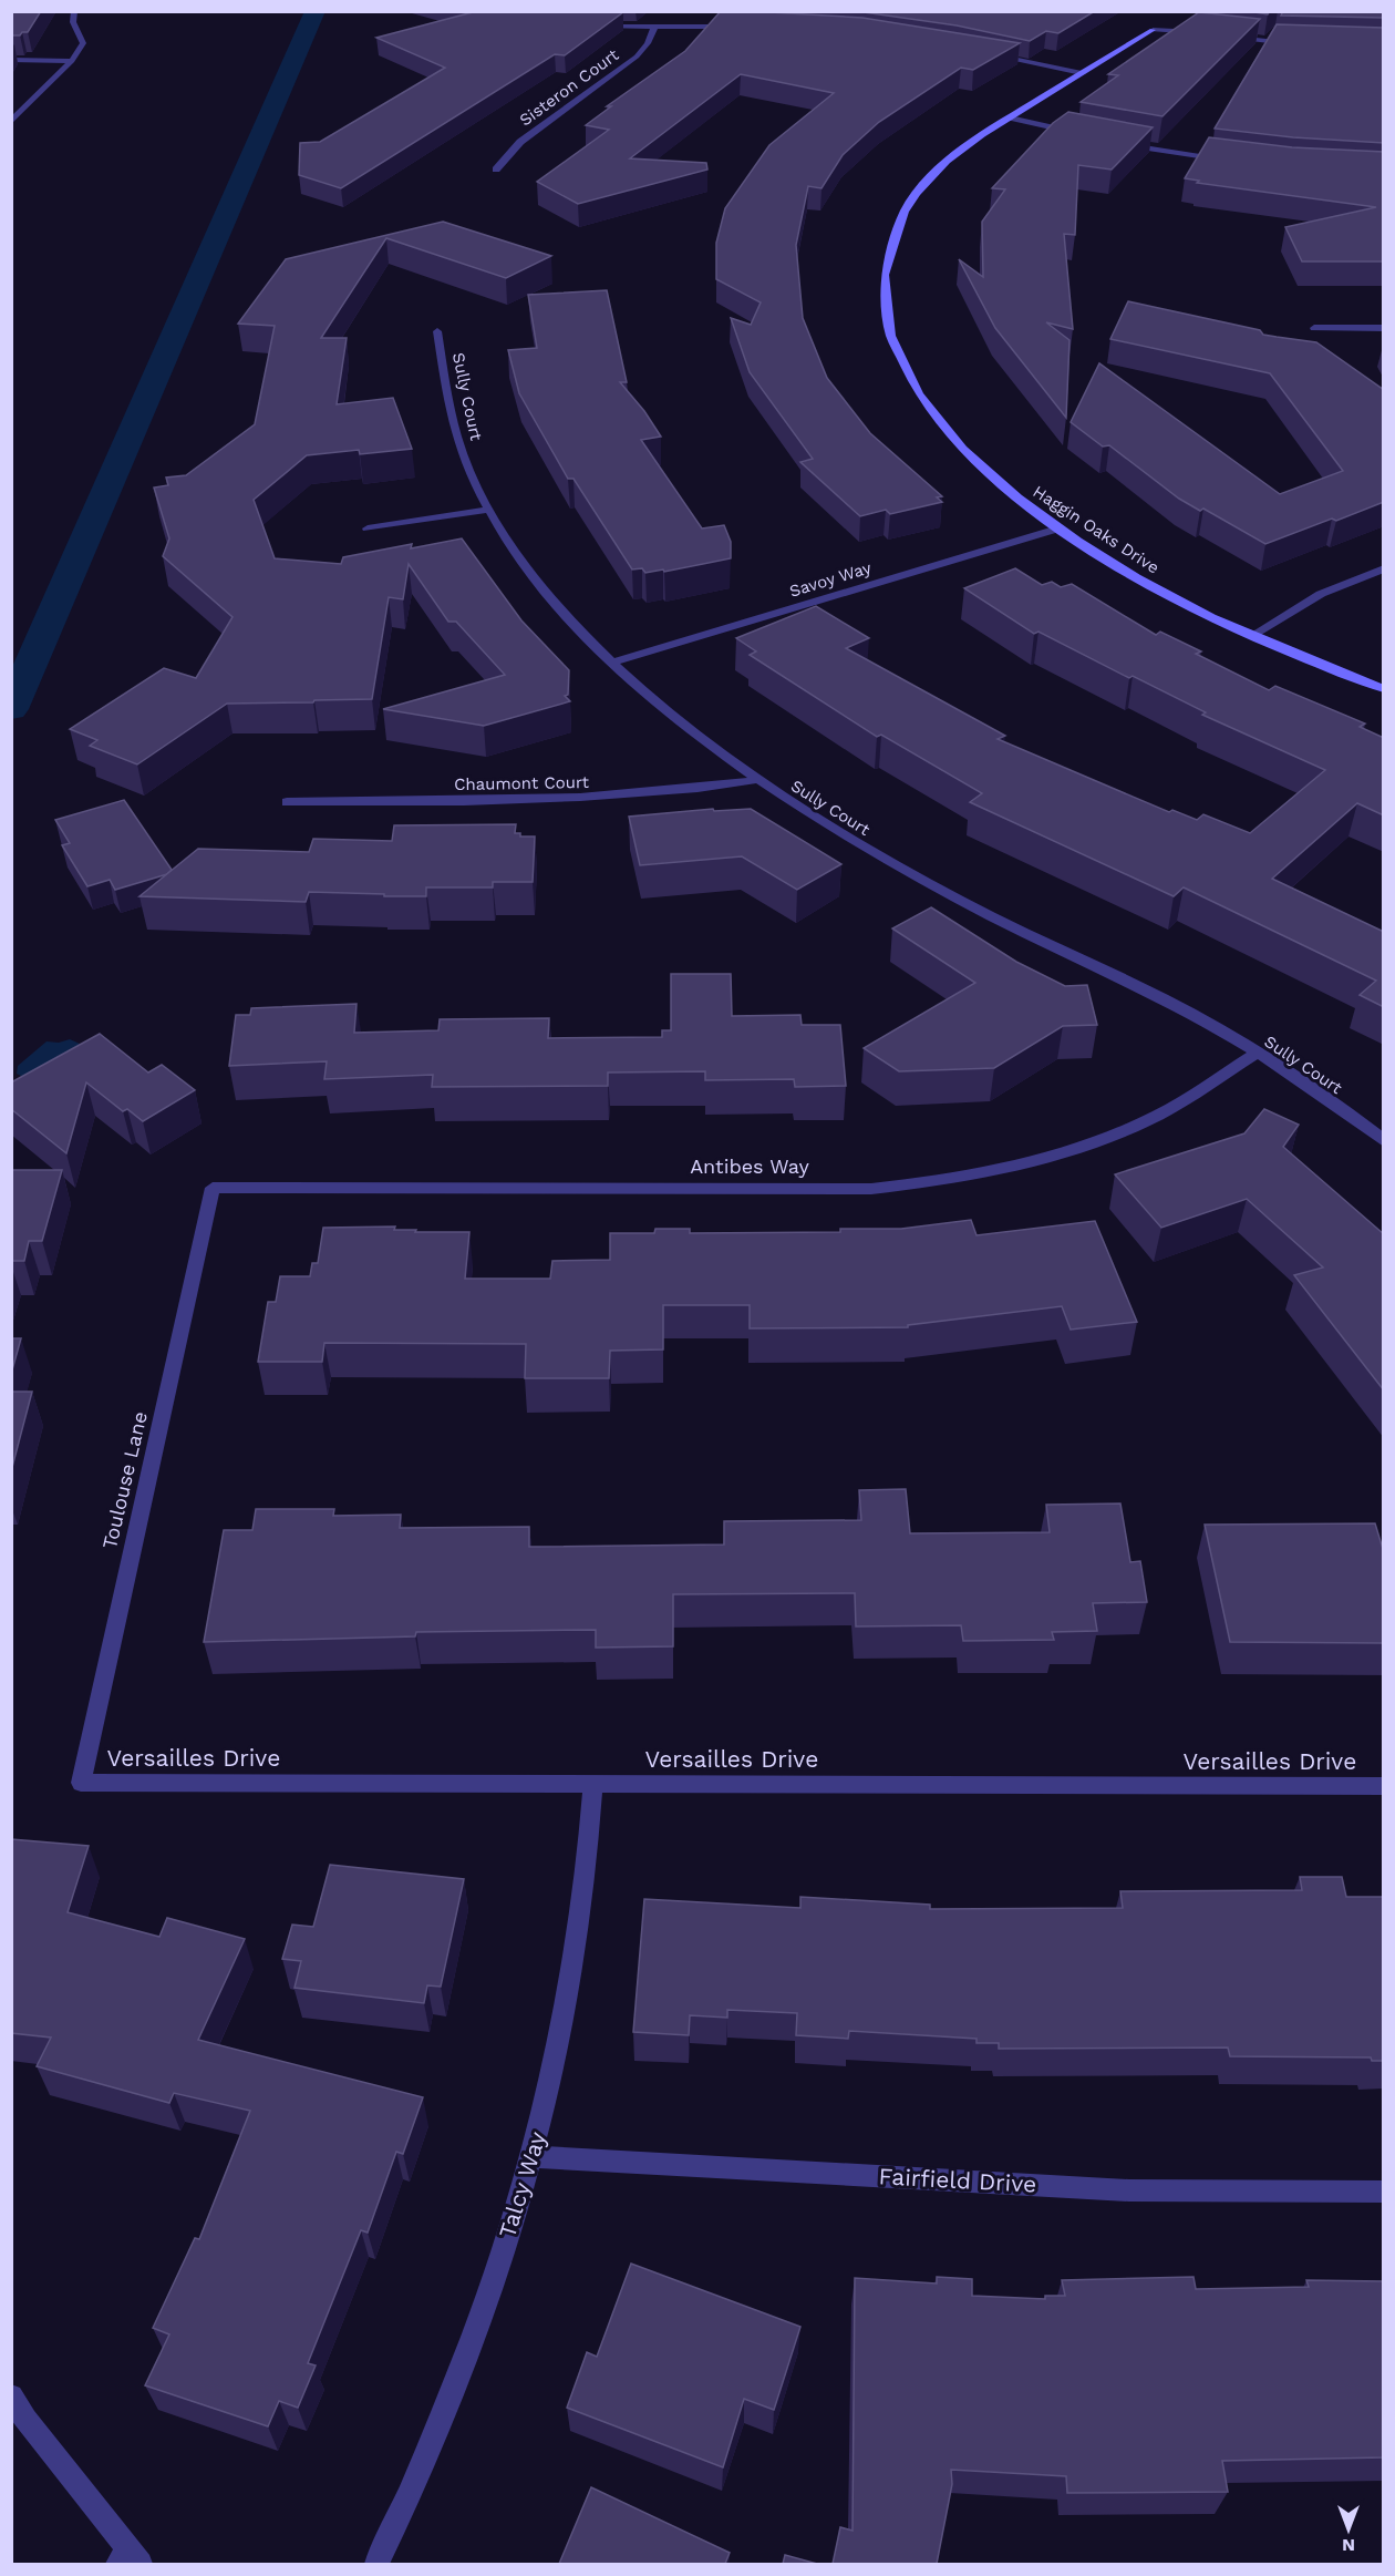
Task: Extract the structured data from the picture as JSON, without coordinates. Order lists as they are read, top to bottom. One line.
{"streets":{"street":["Sisteron Court","Sully Court","Haggin Oaks Drive","Savoy Way","Chaumont Court","Antibes Way","Toulouse Lane","Versailles Drive","Fairfield Drive","Talcy Way"]},"crossings":[["Sully Court","Savoy Way"],["Sully Court","Chaumont Court"],["Sully Court","Antibes Way"],["Haggin Oaks Drive","Savoy Way"],["Antibes Way","Toulouse Lane"],["Toulouse Lane","Versailles Drive"],["Versailles Drive","Talcy Way"],["Fairfield Drive","Talcy Way"]],"north":"bottom"}
